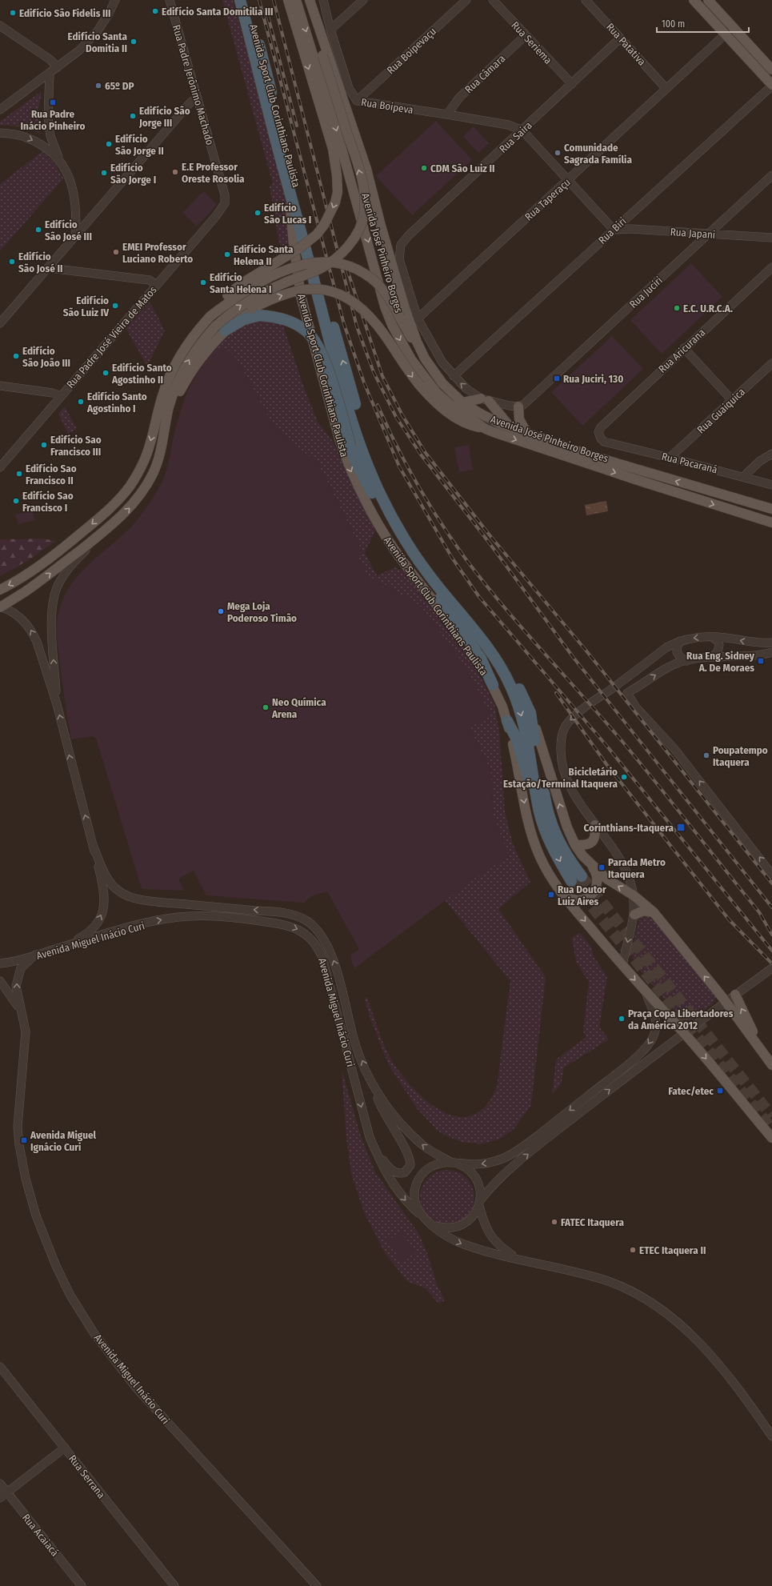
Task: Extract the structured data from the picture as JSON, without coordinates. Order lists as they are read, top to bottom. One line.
{"streets":{"highway":["Avenida Sport Club Corinthians Paulista"],"main road":["Avenida José Pinheiro Borges"],"street":["Rua Seriema","Rua Patativa","Rua Boipevaçu","Rua Câmara","Rua Padre Jerônimo Machado","Rua Boipeva","Rua Saira","Rua Taperaçu","Rua Biri","Rua Japani","Rua Juciri","Rua Padre José Vieira de Matos","Rua Aricurana","Rua Guaiquica","Rua Pacaraná","Avenida Miguel Inácio Curi","Rua Serrana","Rua Acaiacá"]},"crossings":[["Rua Seriema","Rua Câmara"],["Rua Seriema","Rua Saira"],["Rua Patativa","Rua Saira"],["Rua Patativa","Rua Taperaçu"],["Rua Boipevaçu","Rua Boipeva"],["Rua Câmara","Rua Boipeva"],["Rua Padre Jerônimo Machado","Rua Padre José Vieira de Matos"],["Rua Boipeva","Rua Saira"],["Rua Saira","Rua Taperaçu"],["Rua Biri","Rua Japani"],["Rua Japani","Rua Juciri"],["Rua Aricurana","Rua Pacaraná"],["Rua Guaiquica","Rua Pacaraná"]],"places":{"other":["Edifício Santa Domitilia III","Edifício São Fidelis III","Edifício Santa Domitia II","65º DP","Edifício São Jorge III","Edifício São Jorge II","Comunidade Sagrada Família","CDM São Luiz II","E.E Professor Oreste Rosolia","Edifício São Jorge I","Edifício São Lucas I","Edifício São José III","EMEI Professor Luciano Roberto","Edifício Santa Helena II","Edifício São José II","Edifício Santa Helena I","Edifício São Luiz IV","E.C. U.R.C.A.","Edifício São João III","Edifício Santo Agostinho II","Edifício Santo Agostinho I","Edifício Sao Francisco III","Edifício Sao Francisco II","Edifício Sao Francisco I","Mega Loja Poderoso Timão","Neo Química Arena","Poupatempo Itaquera","Bicicletário Estação/Terminal Itaquera","Praça Copa Libertadores da América 2012","FATEC Itaquera","ETEC Itaquera II"],"transit":["Rua Padre Inácio Pinheiro","Rua Juciri, 130","Rua Eng. Sidney A. De Moraes","Corinthians-Itaquera","Parada Metro Itaquera","Rua Doutor Luiz Aires","Fatec/etec","Avenida Miguel Ignácio Curi"]},"scale_bar":"100 m"}
